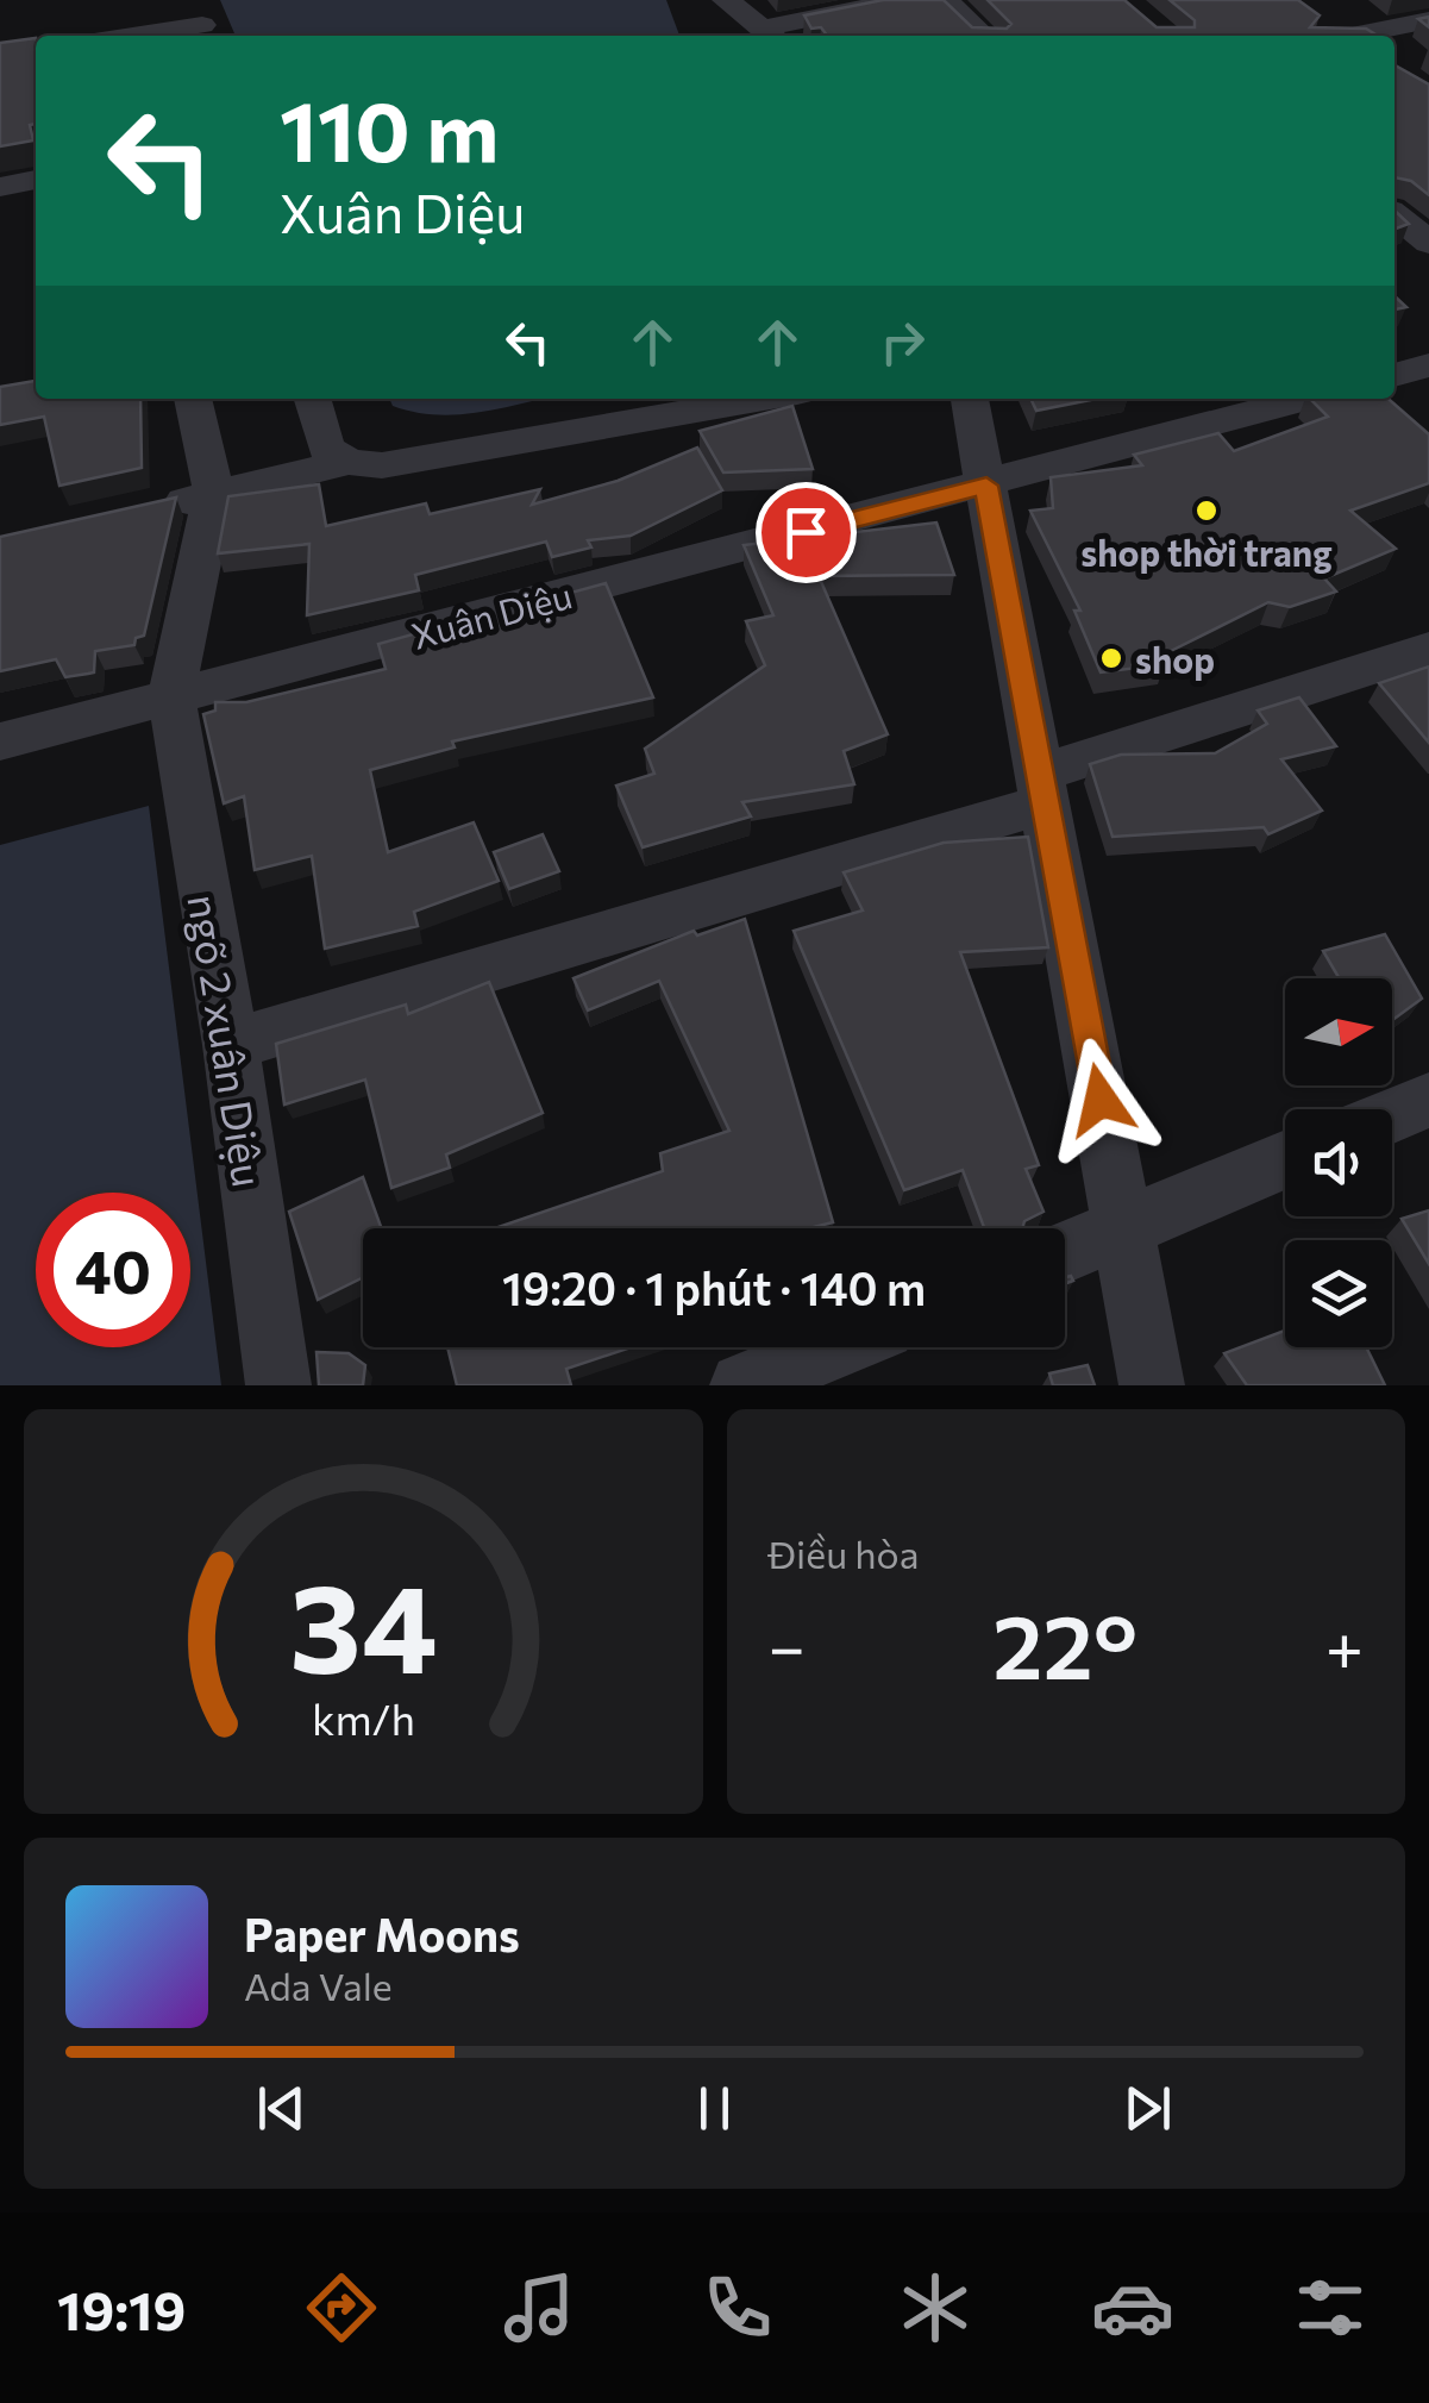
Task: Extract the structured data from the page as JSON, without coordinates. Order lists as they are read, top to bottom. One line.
{"streets":{"street":["Xuân Diệu","ngõ 2 xuân Diệu"]},"crossings":[["Xuân Diệu","ngõ 2 xuân Diệu"]],"places":["shop thời trang","shop"],"north":"right","page":{"turn":["110 m","Xuân Diệu"],"limit":"40","trip":"19:20 · 1 phút · 140 m","tile":"Điều hòa","heat":["−","22°","+"],"song":["Paper Moons","Ada Vale"],"tabs":"19:19","gauge":["34","km/h"]}}
